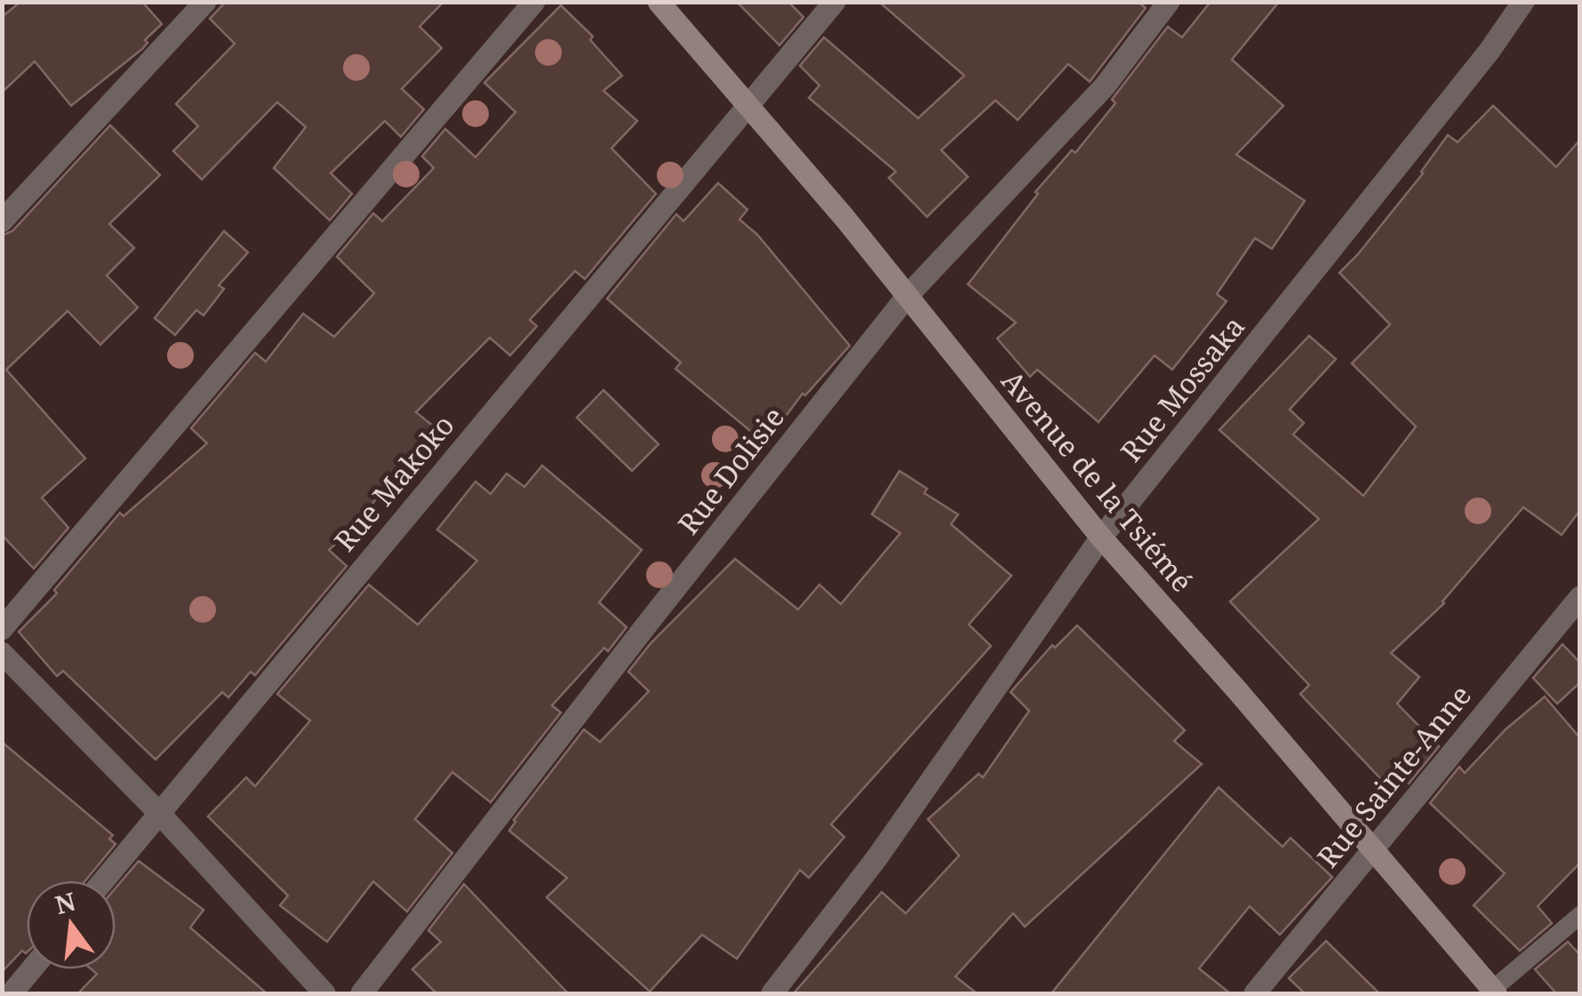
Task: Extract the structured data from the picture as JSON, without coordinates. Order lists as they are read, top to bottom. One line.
{"streets":{"main road":["Avenue de la Tsiémé"],"street":["Rue Mossaka","Rue Dolisie","Rue Makoko","Rue Sainte-Anne"]},"crossings":[["Rue Mossaka","Avenue de la Tsiémé"],["Rue Dolisie","Avenue de la Tsiémé"],["Avenue de la Tsiémé","Rue Makoko"],["Avenue de la Tsiémé","Rue Sainte-Anne"]],"north":"top"}
